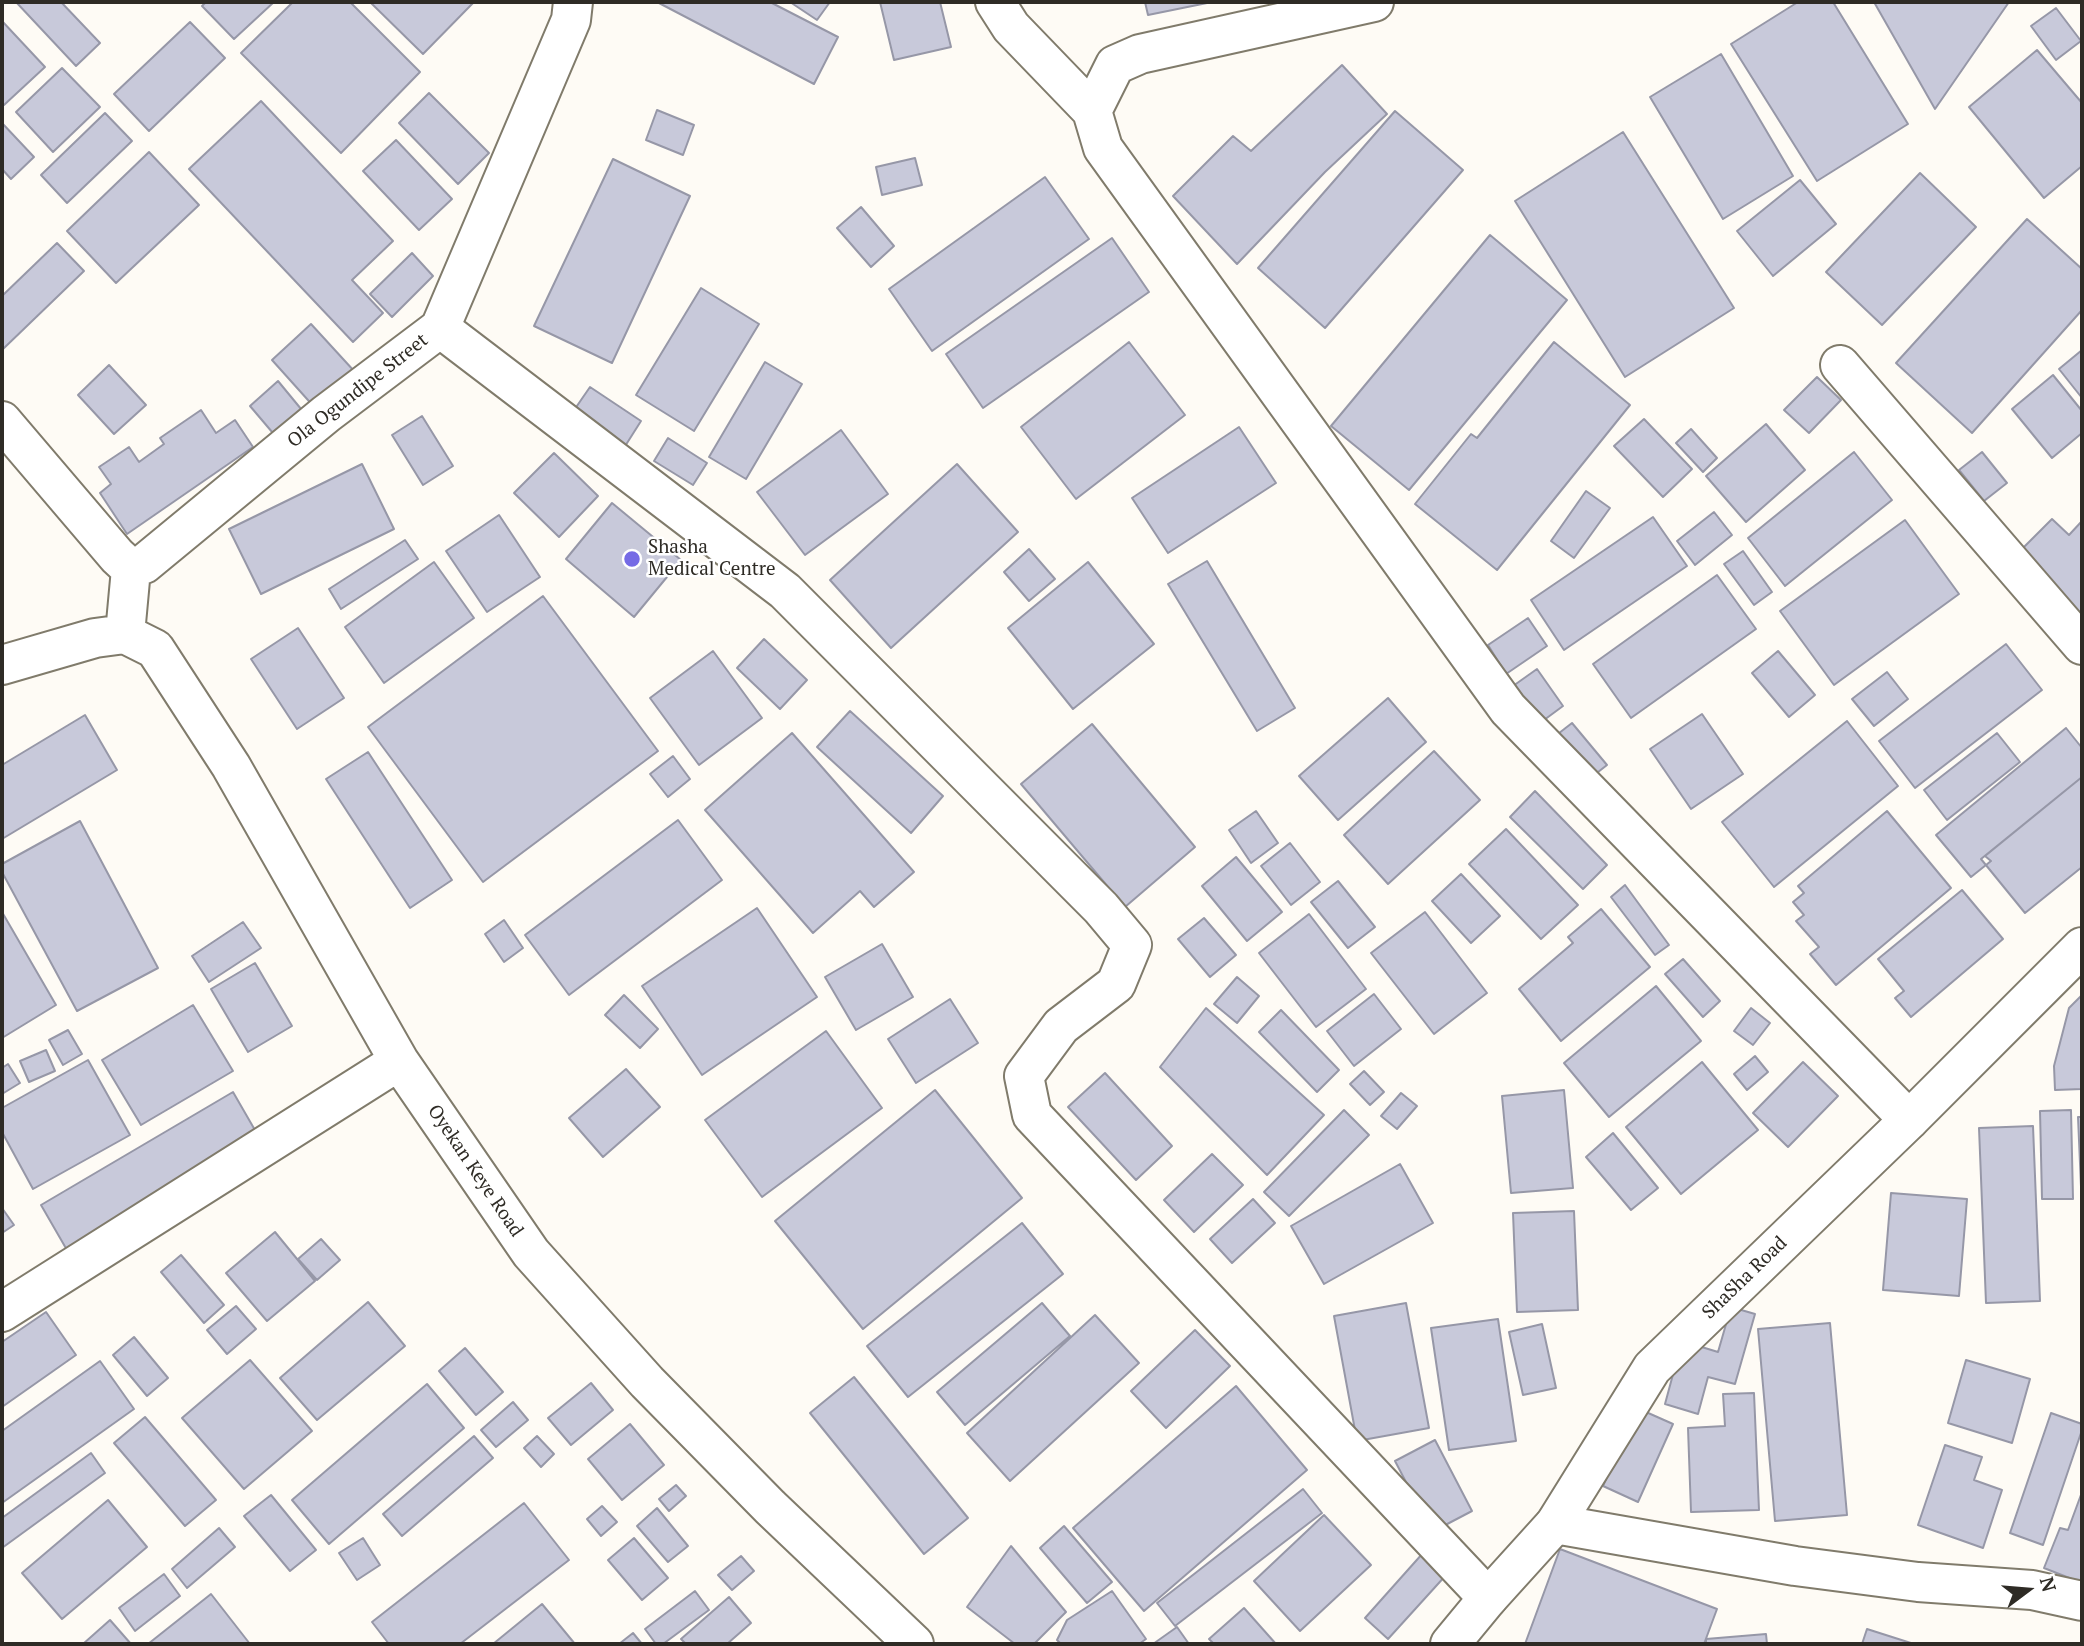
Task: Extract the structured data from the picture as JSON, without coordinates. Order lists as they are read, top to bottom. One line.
{"streets":{"street":["Ola Ogundipe Street","Oyekan Keye Road","ShaSha Road"]},"places":["Shasha Medical Centre"],"north":"right"}
